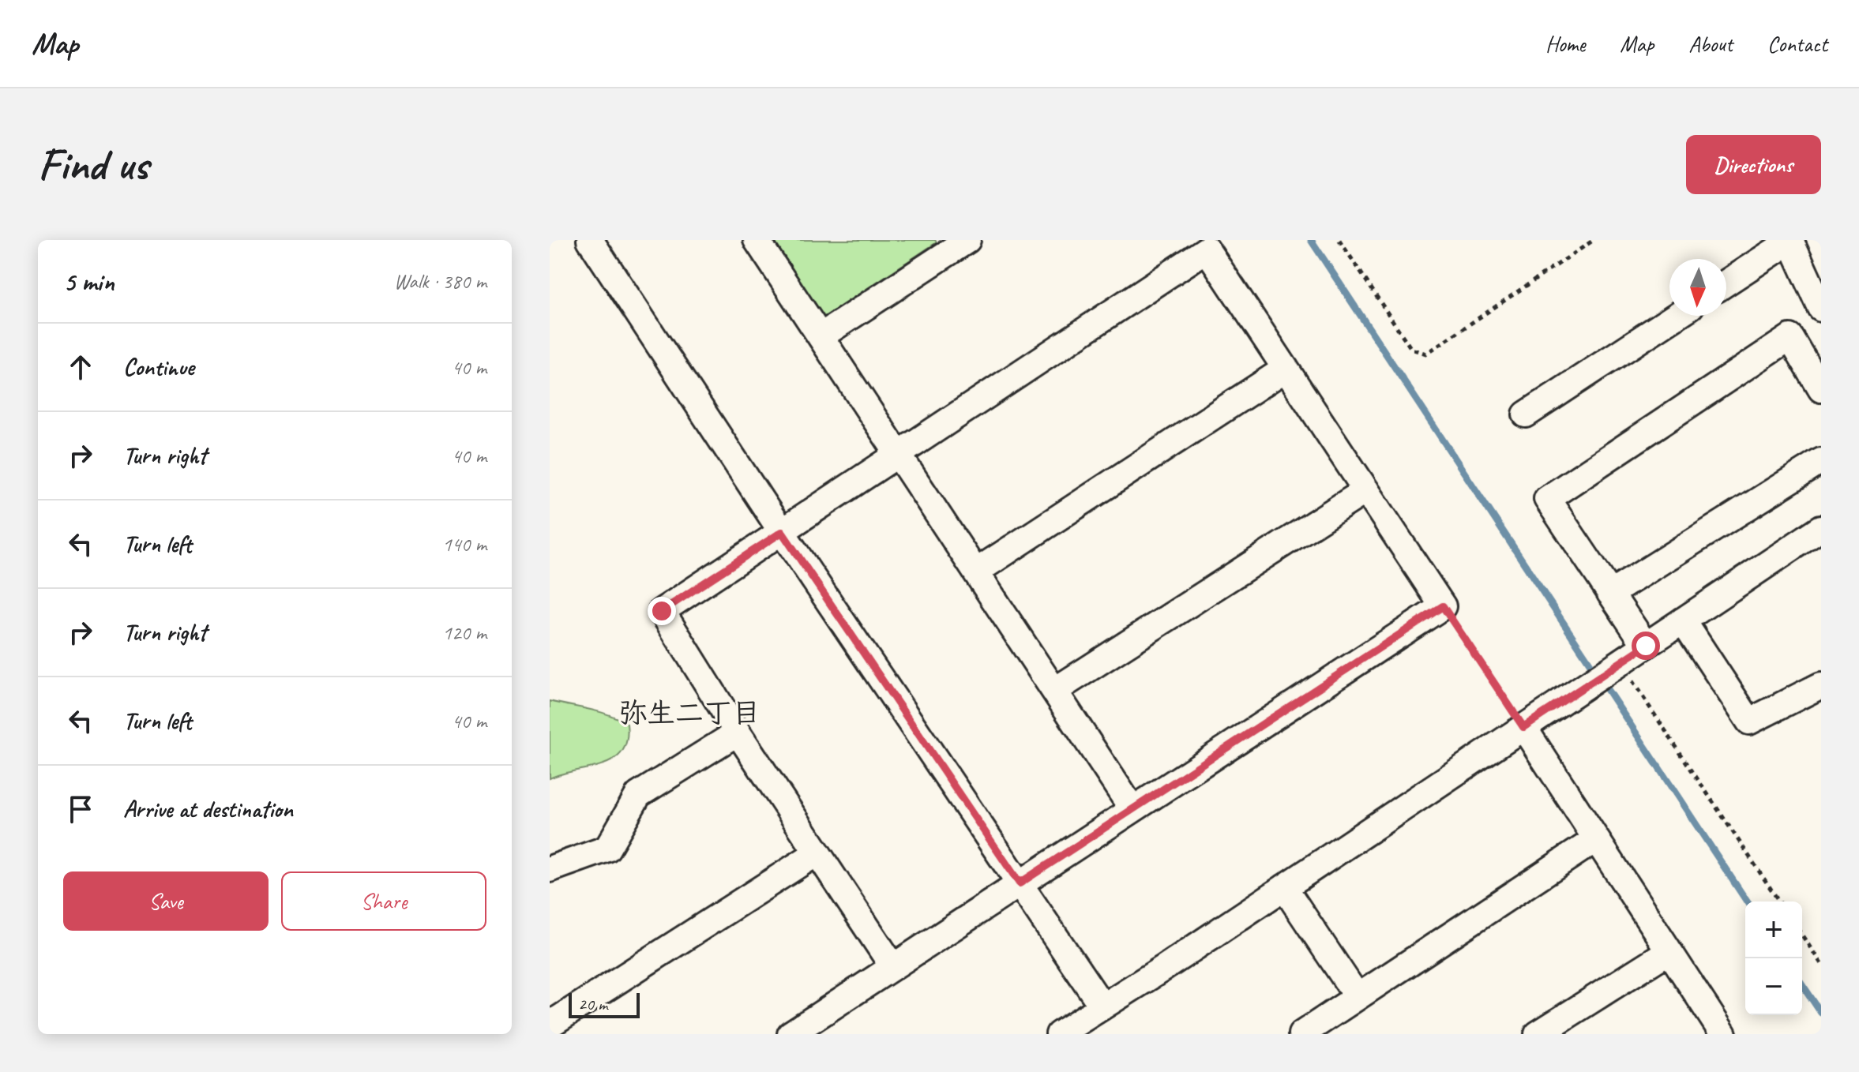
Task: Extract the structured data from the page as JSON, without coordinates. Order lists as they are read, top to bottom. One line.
{"districts":["弥生二丁目"],"scale_bar":"20 m","north":"bottom","page":{"header":"Map","nav":["Home","Map","About","Contact"],"buttons":["Directions",["Save","Share"]],"title":"Find us","heading":["5 min","Walk · 380 m"],"list":[["Continue","40 m"],["Turn right","40 m"],["Turn left","140 m"],["Turn right","120 m"],["Turn left","40 m"],"Arrive at destination"],"map_buttons":["+","−"],"scale":"20 m"}}
